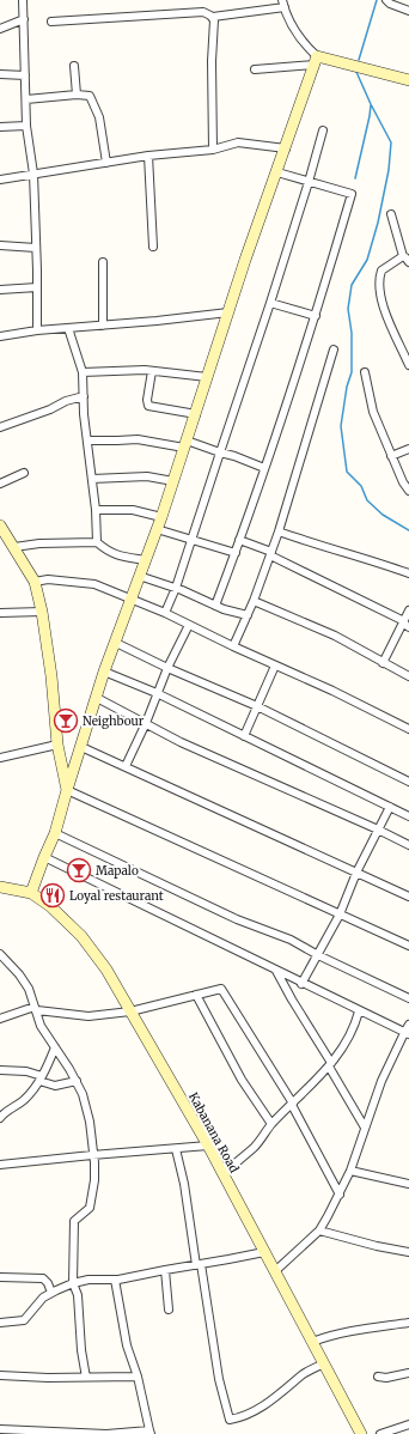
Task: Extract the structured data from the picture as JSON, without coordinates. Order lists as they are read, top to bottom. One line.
{"streets":{"street":["Kabanana Road"]},"places":{"bar":["Neighbour","Mapalo"],"restaurant":["Loyal restaurant"]}}
